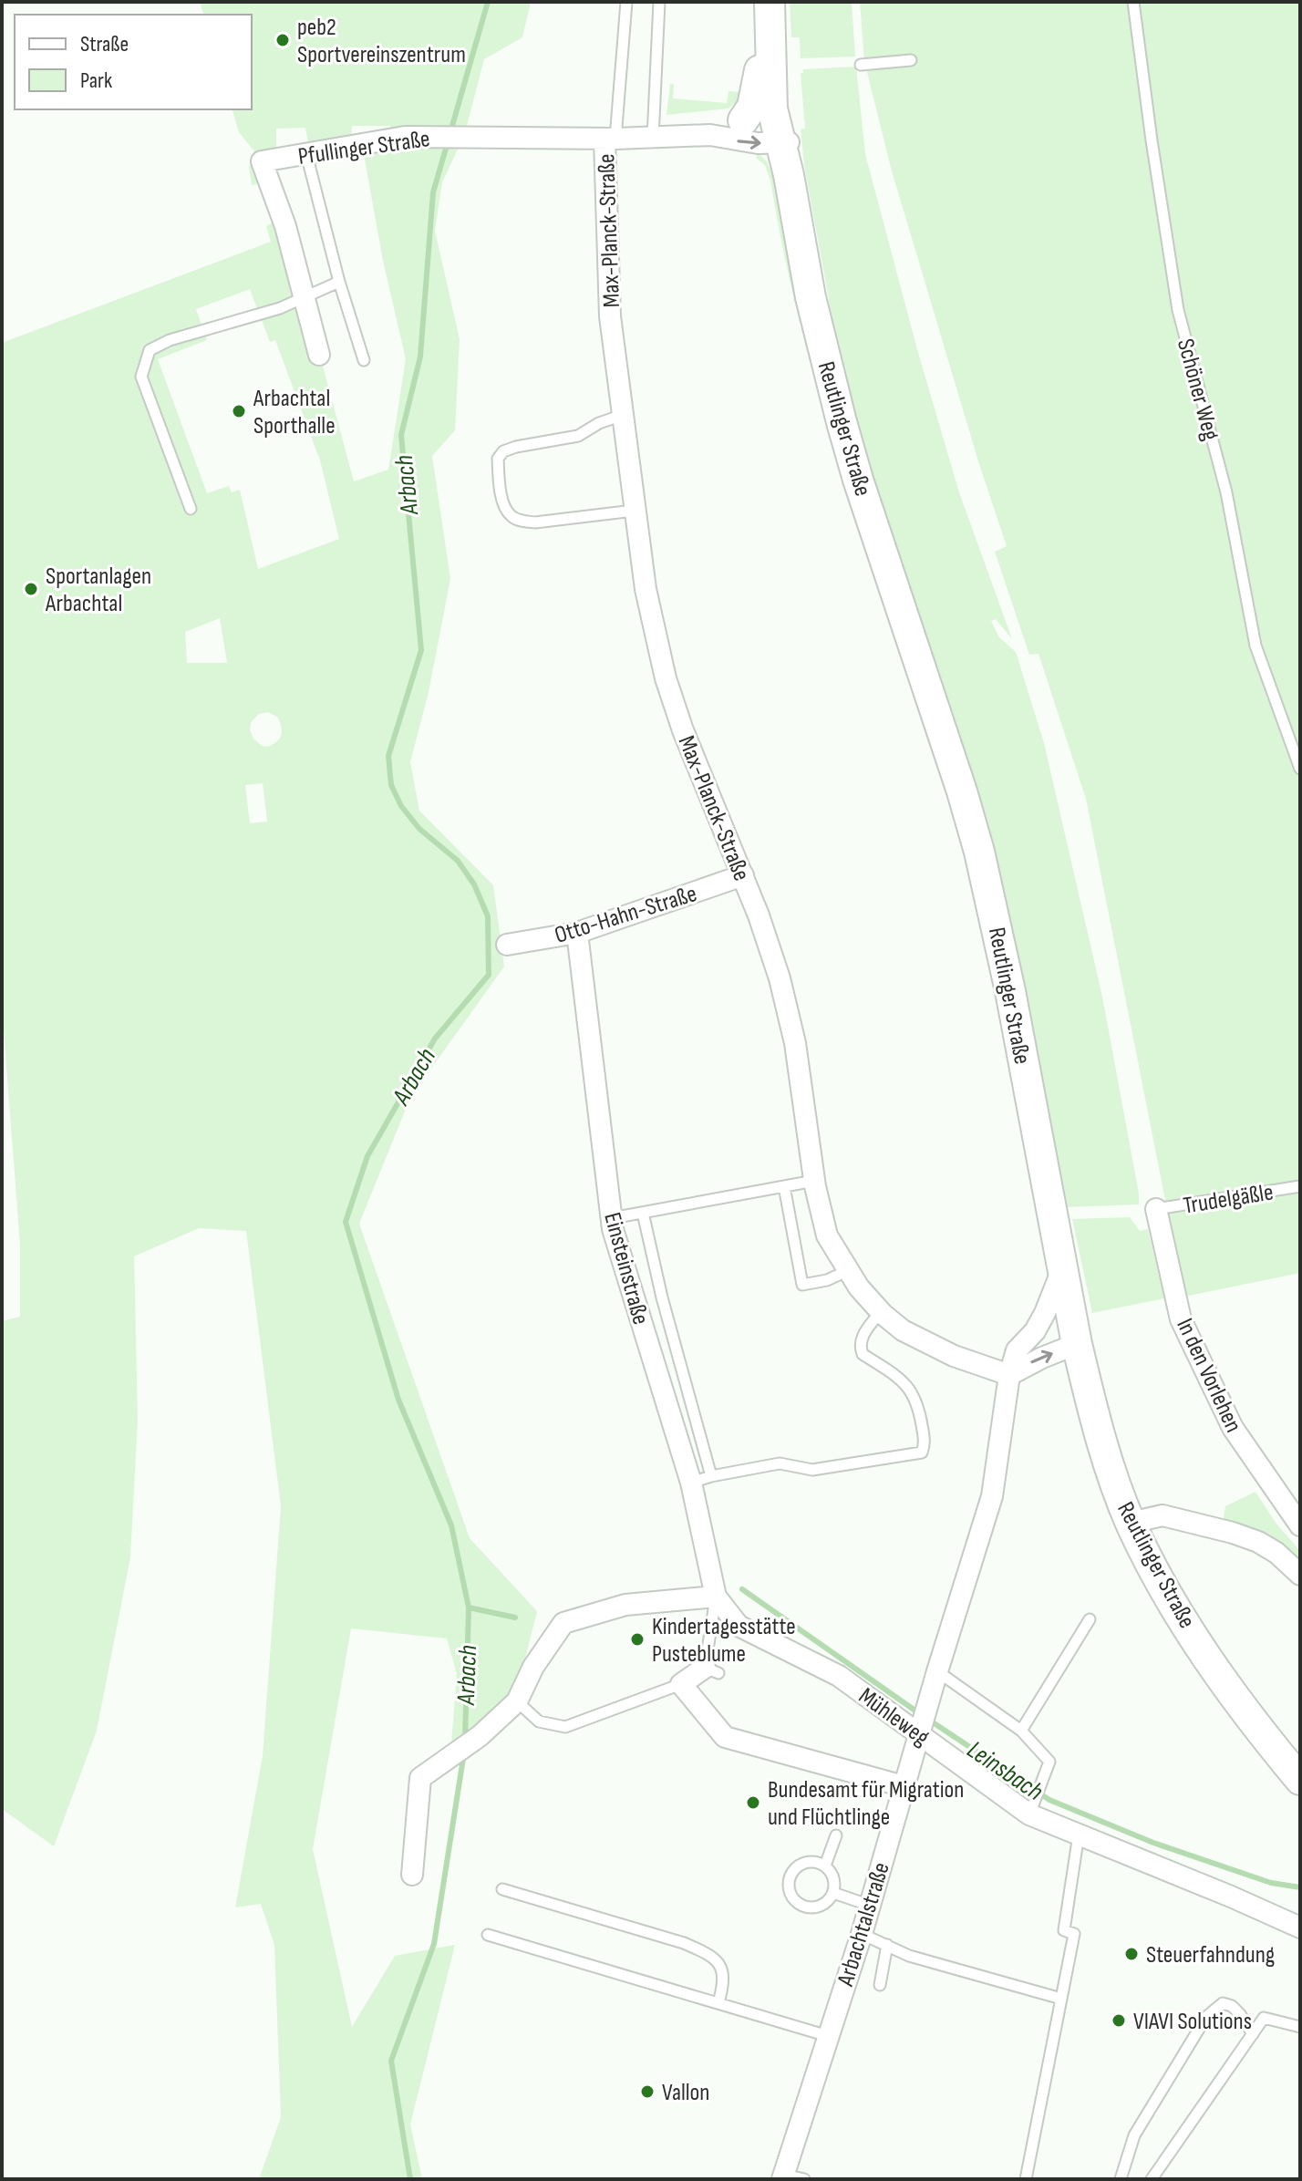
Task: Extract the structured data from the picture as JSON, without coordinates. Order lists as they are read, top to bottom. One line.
{"streets":{"main road":["Reutlinger Straße"],"street":["Pfullinger Straße","Max-Planck-Straße","Otto-Hahn-Straße","Einsteinstraße","In den Vorlehen","Mühleweg","Arbachtalstraße"],"lane":["Schöner Weg","Trudelgäßle"]},"crossings":[["Pfullinger Straße","Max-Planck-Straße"],["Pfullinger Straße","Reutlinger Straße"],["Max-Planck-Straße","Otto-Hahn-Straße"],["Max-Planck-Straße","Arbachtalstraße"],["Reutlinger Straße","Arbachtalstraße"],["Otto-Hahn-Straße","Einsteinstraße"],["Trudelgäßle","In den Vorlehen"],["Einsteinstraße","Mühleweg"],["Mühleweg","Arbachtalstraße"]],"water":["Arbach","Leinsbach"],"places":["peb2 Sportvereinszentrum","Arbachtal Sporthalle","Sportanlagen Arbachtal","Kindertagesstätte Pusteblume","Bundesamt für Migration und Flüchtlinge","Steuerfahndung","VIAVI Solutions","Vallon"],"legend":["Straße","Park"]}
